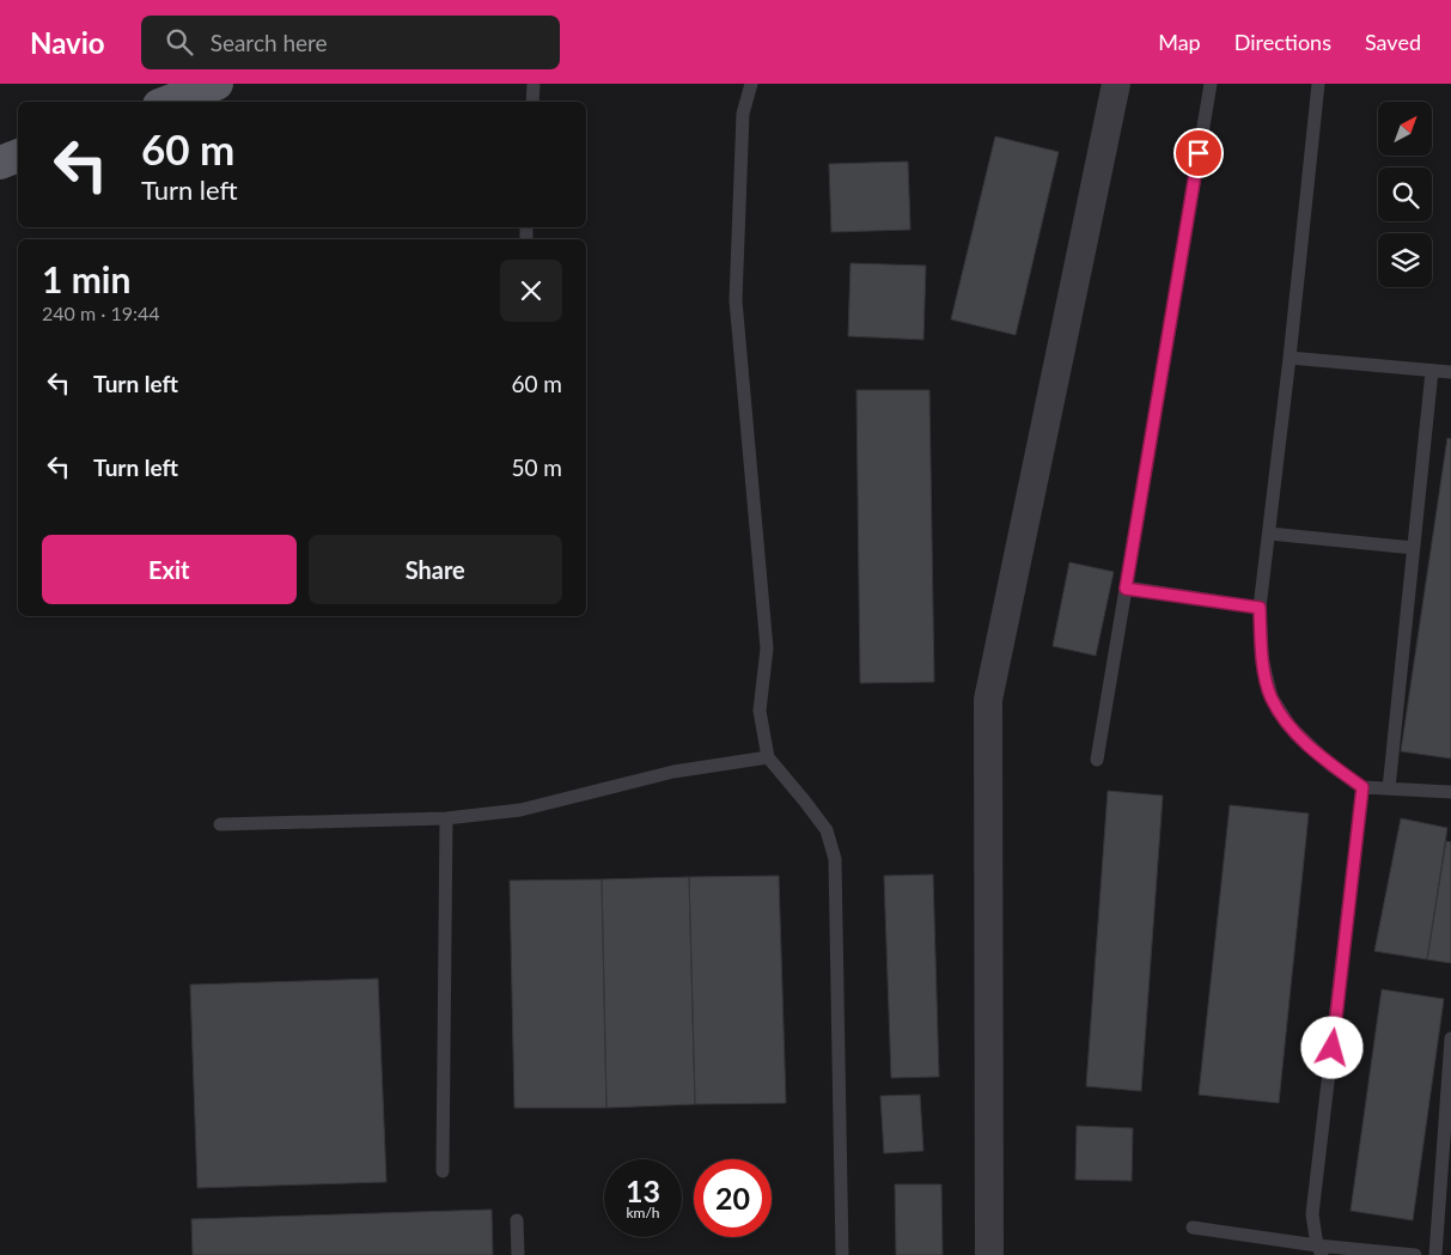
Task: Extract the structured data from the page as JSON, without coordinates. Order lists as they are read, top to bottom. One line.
{"north":"top right","page":{"header":"Navio","search":"Search here","nav":["Map","Directions","Saved"],"turn":["60 m","Turn left"],"heading":["1 min","240 m · 19:44"],"list":[{"name":"Turn left","value":"60 m"},{"name":"Turn left","value":"50 m"}],"buttons":["Exit","Share"],"speed":"13 km/h","limit":"20"}}
